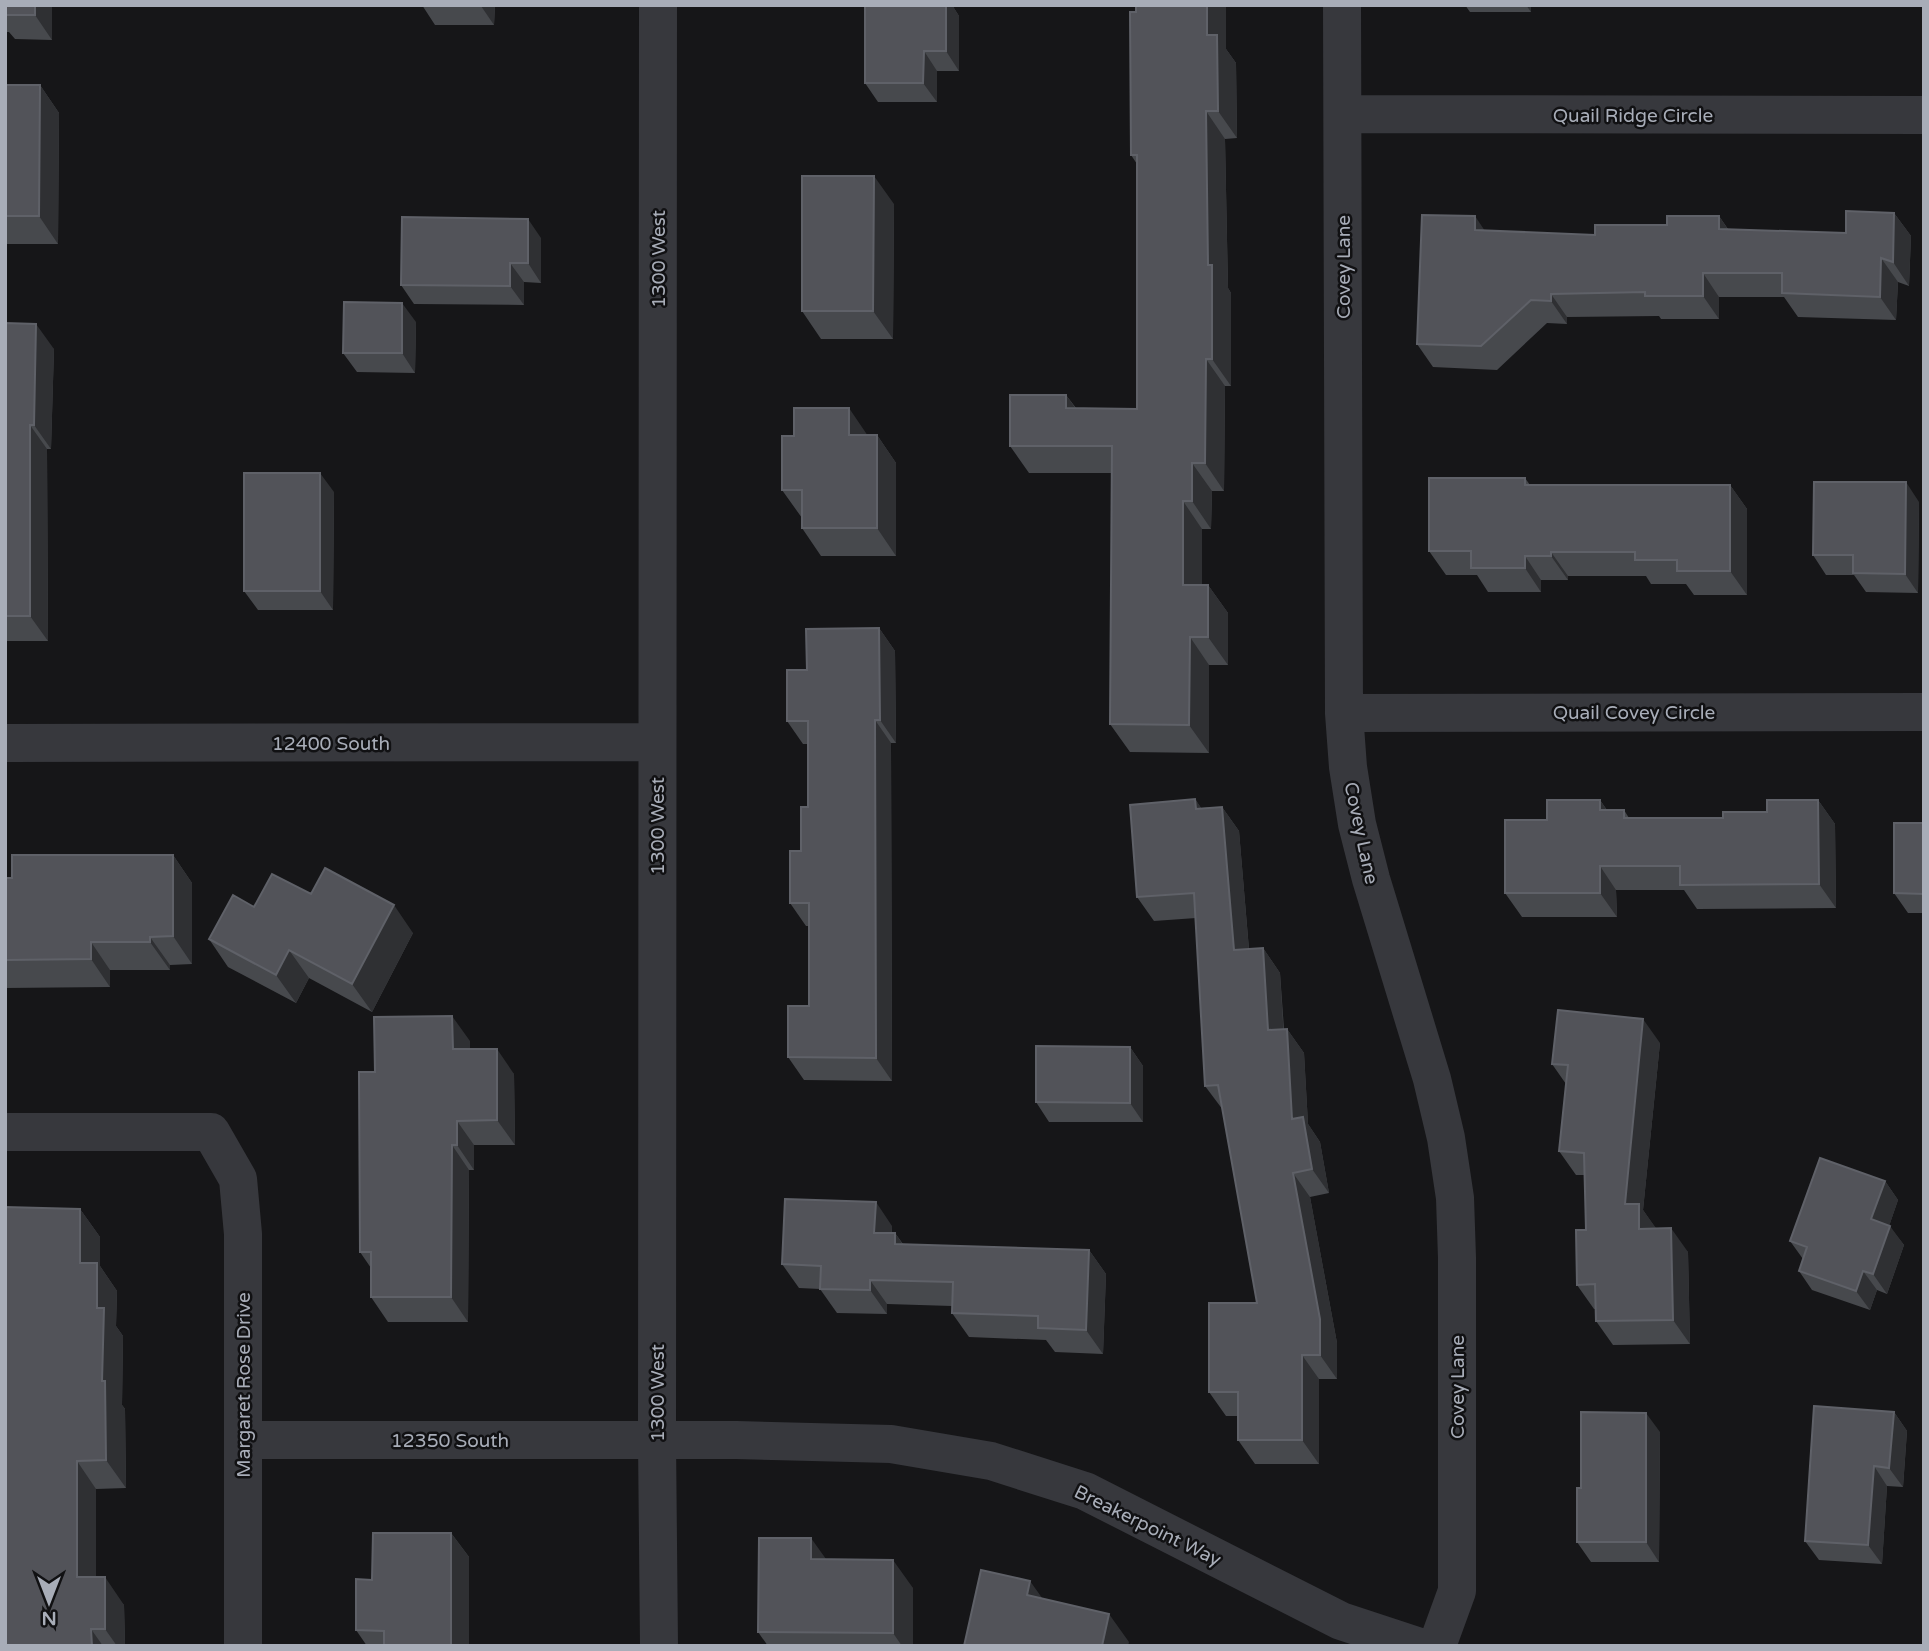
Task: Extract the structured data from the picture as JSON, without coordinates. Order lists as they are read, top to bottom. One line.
{"streets":{"street":["Quail Ridge Circle","1300 West","Covey Lane","Quail Covey Circle","12400 South","Margaret Rose Drive","12350 South","Breakerpoint Way"]},"crossings":[["Quail Ridge Circle","Covey Lane"],["1300 West","12400 South"],["1300 West","12350 South"],["1300 West","Breakerpoint Way"],["Covey Lane","Quail Covey Circle"],["Margaret Rose Drive","12350 South"],["12350 South","Breakerpoint Way"]],"north":"bottom"}
